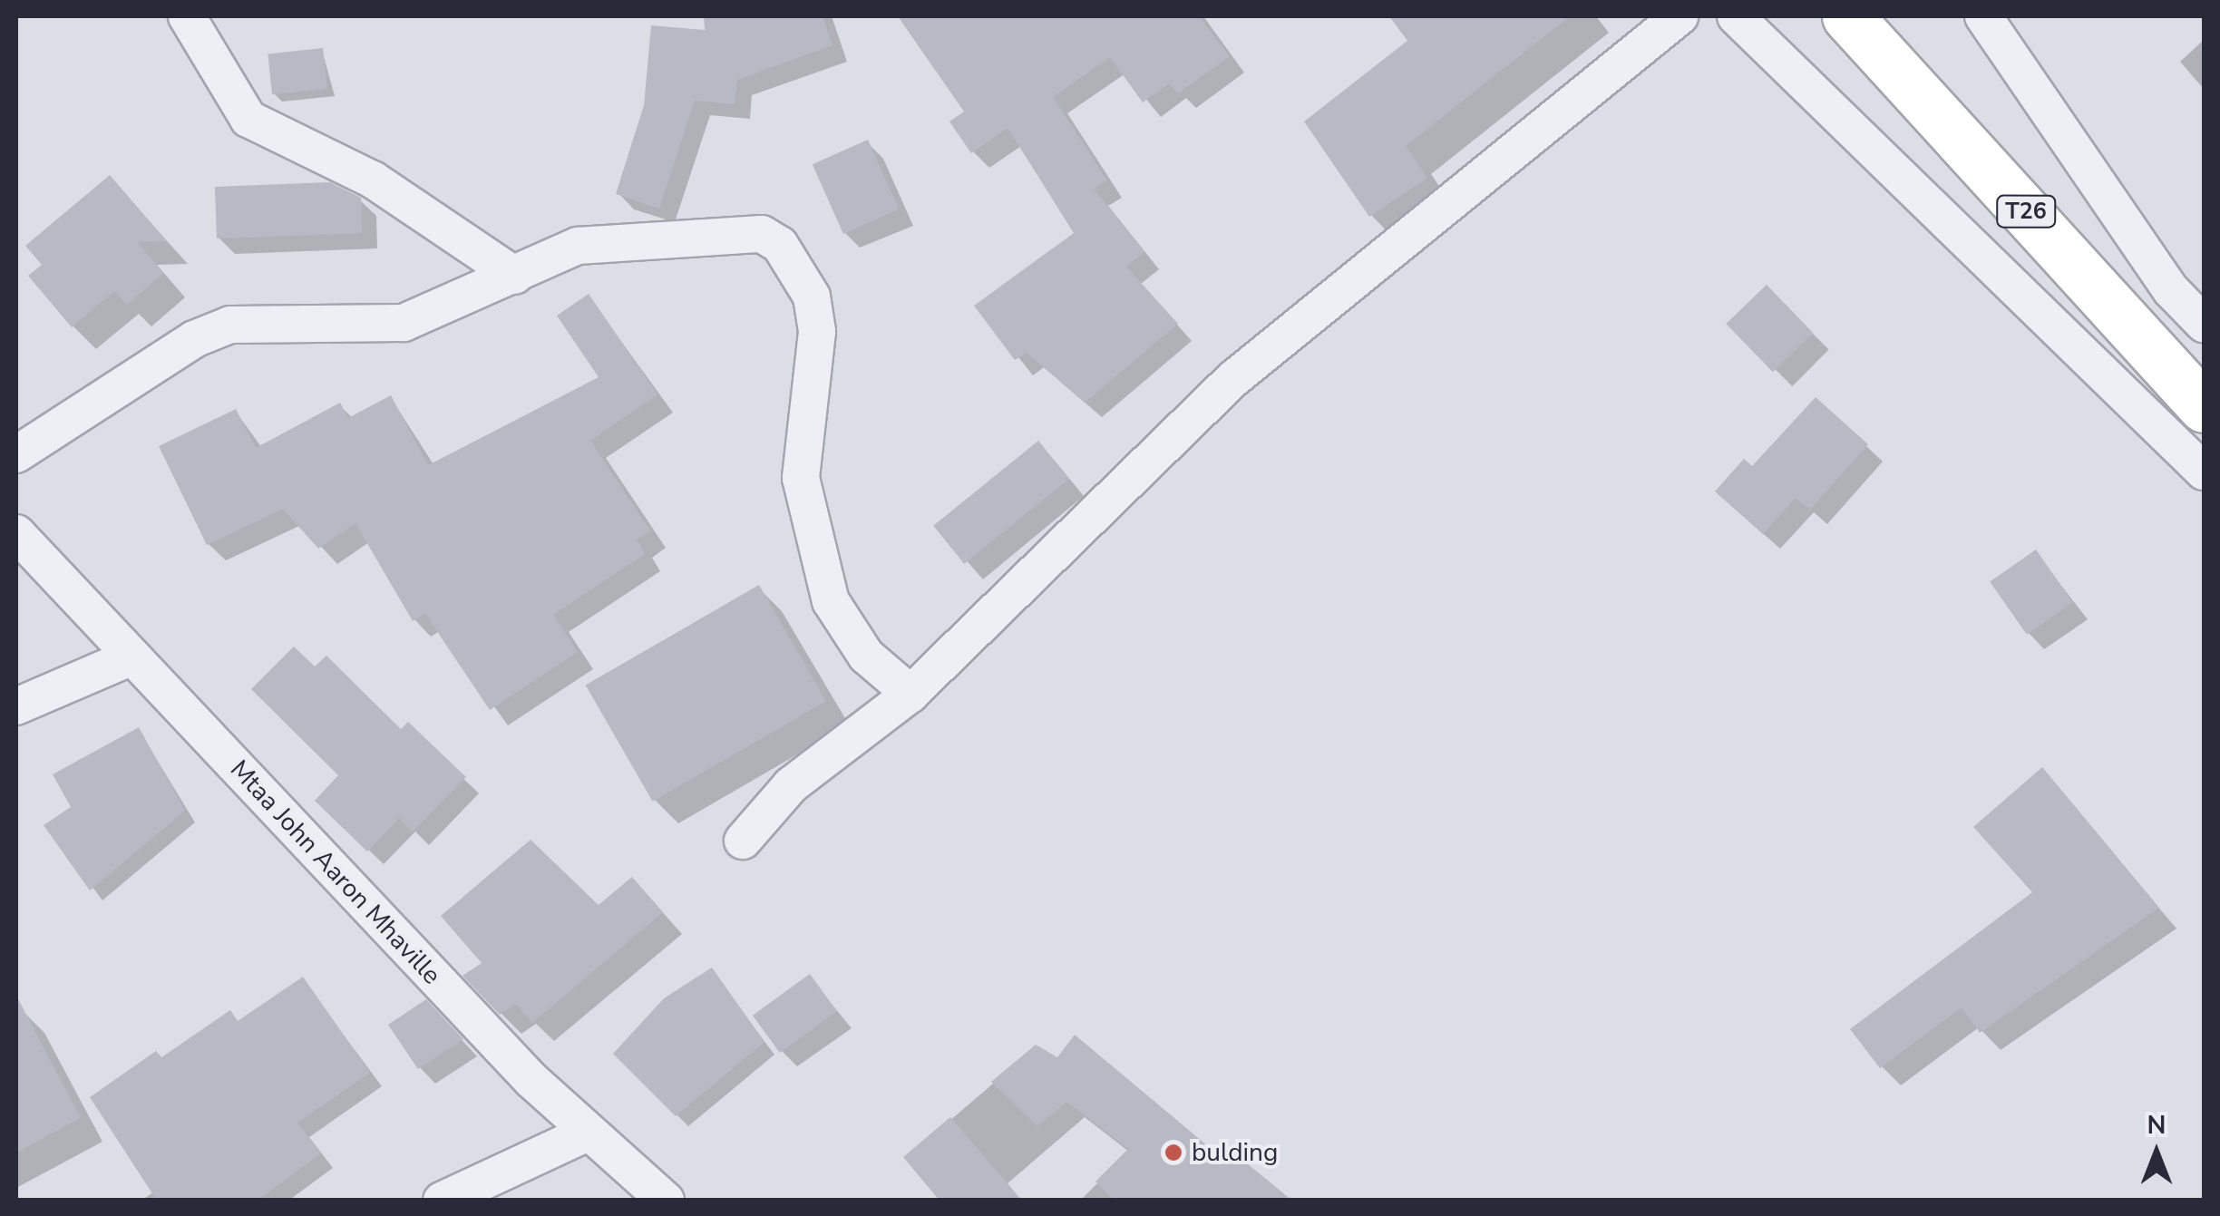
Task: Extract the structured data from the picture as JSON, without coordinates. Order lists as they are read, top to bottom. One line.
{"streets":{"highway":["T26"],"street":["Mtaa John Aaron Mhaville"]},"places":["bulding"],"north":"top"}
